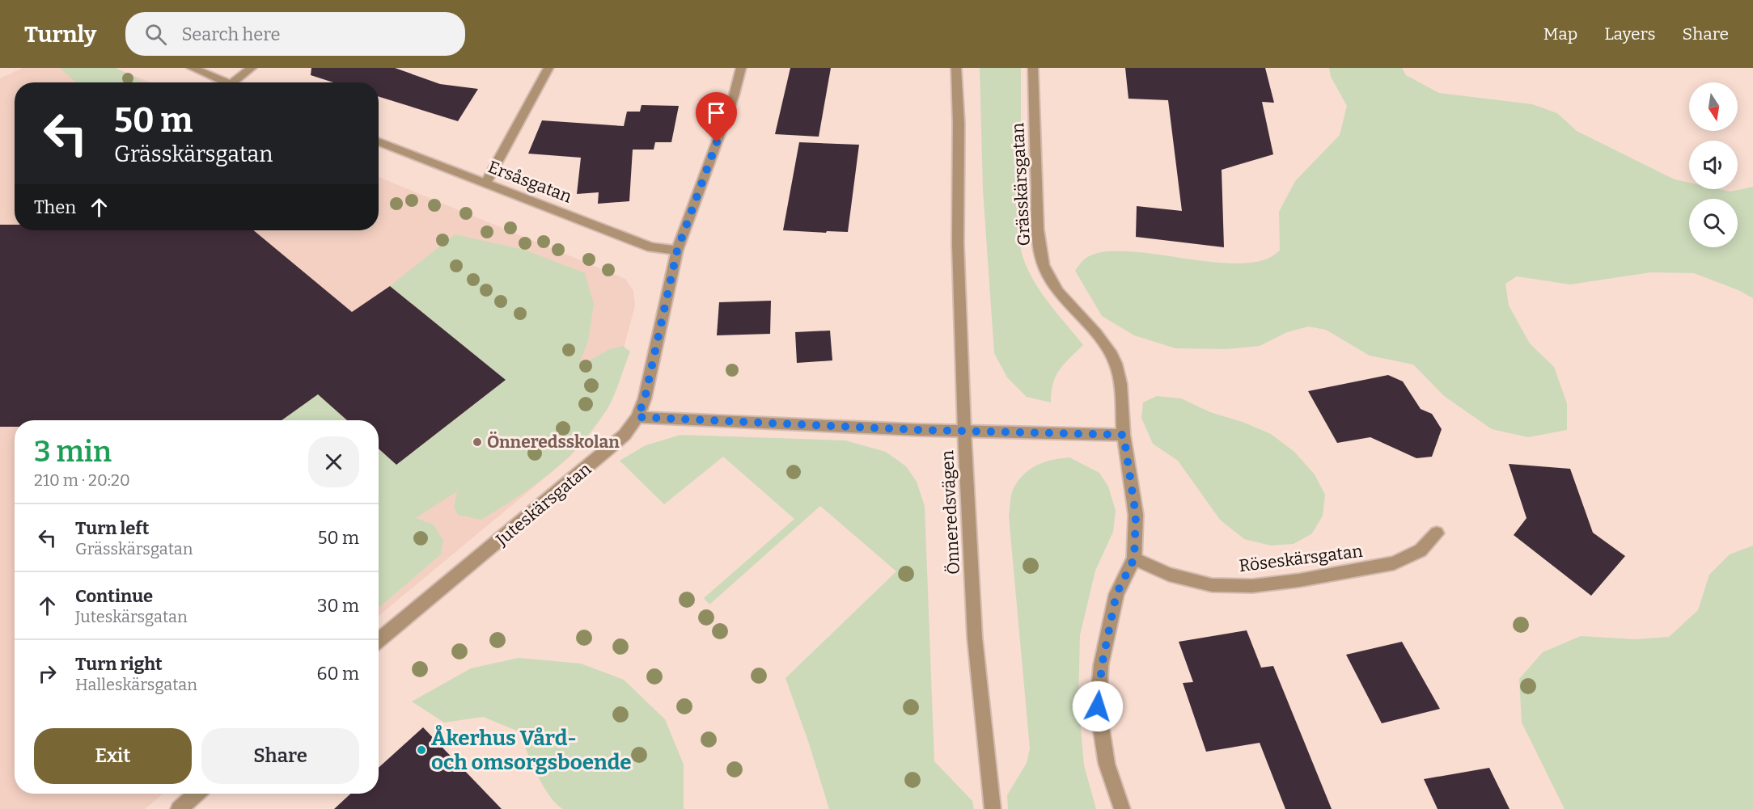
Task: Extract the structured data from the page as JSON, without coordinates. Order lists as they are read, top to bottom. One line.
{"streets":{"street":["Ersåsgatan","Grässkärsgatan","Juteskärsgatan","Önneredsvägen","Röseskärsgatan"]},"crossings":[["Ersåsgatan","Juteskärsgatan"]],"places":["Önneredsskolan","Åkerhus Vård- och omsorgsboende"],"north":"bottom","page":{"header":"Turnly","search":"Search here","nav":["Map","Layers","Share"],"turn":["50 m","Grässkärsgatan"],"then":"Then","heading":["3 min","210 m · 20:20"],"list":[{"name":"Turn left","note":"Grässkärsgatan","value":"50 m"},{"name":"Continue","note":"Juteskärsgatan","value":"30 m"},{"name":"Turn right","note":"Halleskärsgatan","value":"60 m"}],"buttons":["Exit","Share"]}}
